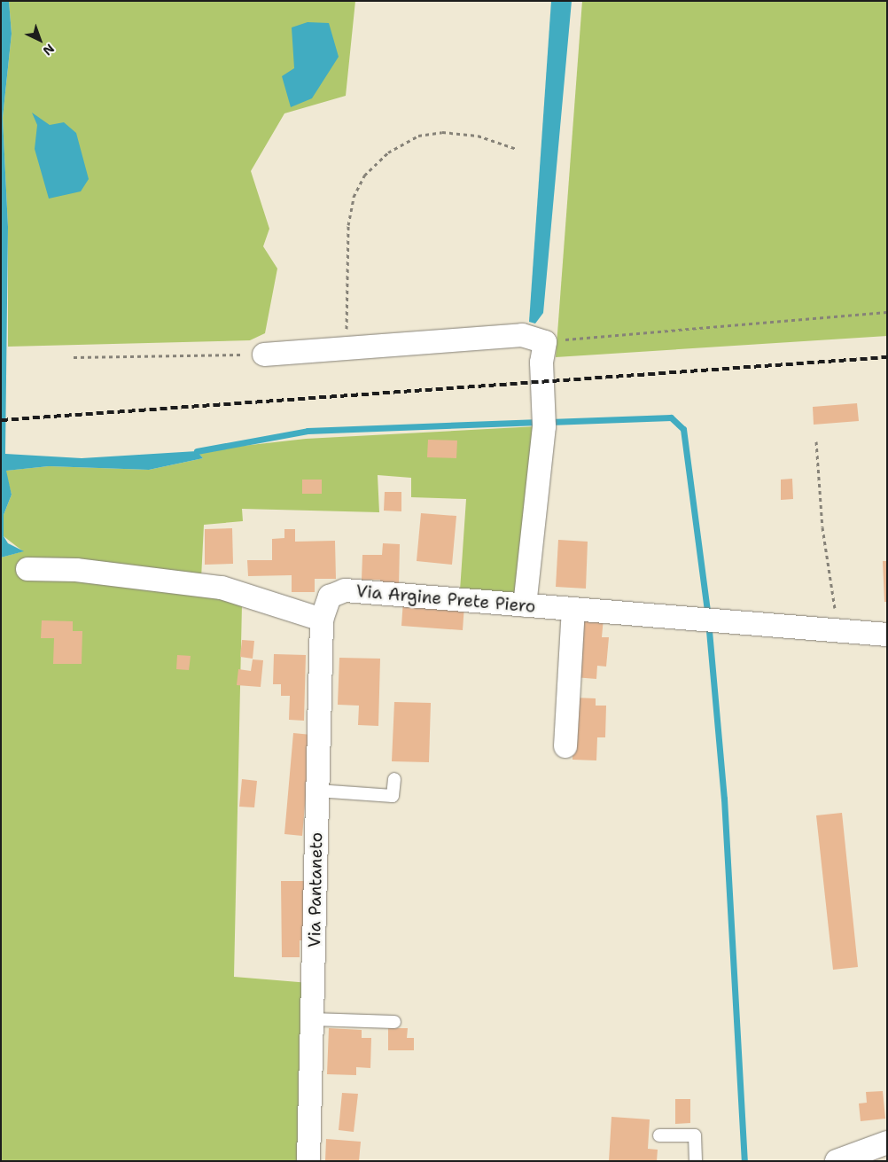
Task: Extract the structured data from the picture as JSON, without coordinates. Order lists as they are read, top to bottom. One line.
{"streets":{"street":["Via Argine Prete Piero","Via Pantaneto"]},"crossings":[["Via Argine Prete Piero","Via Pantaneto"]],"north":"bottom right"}
